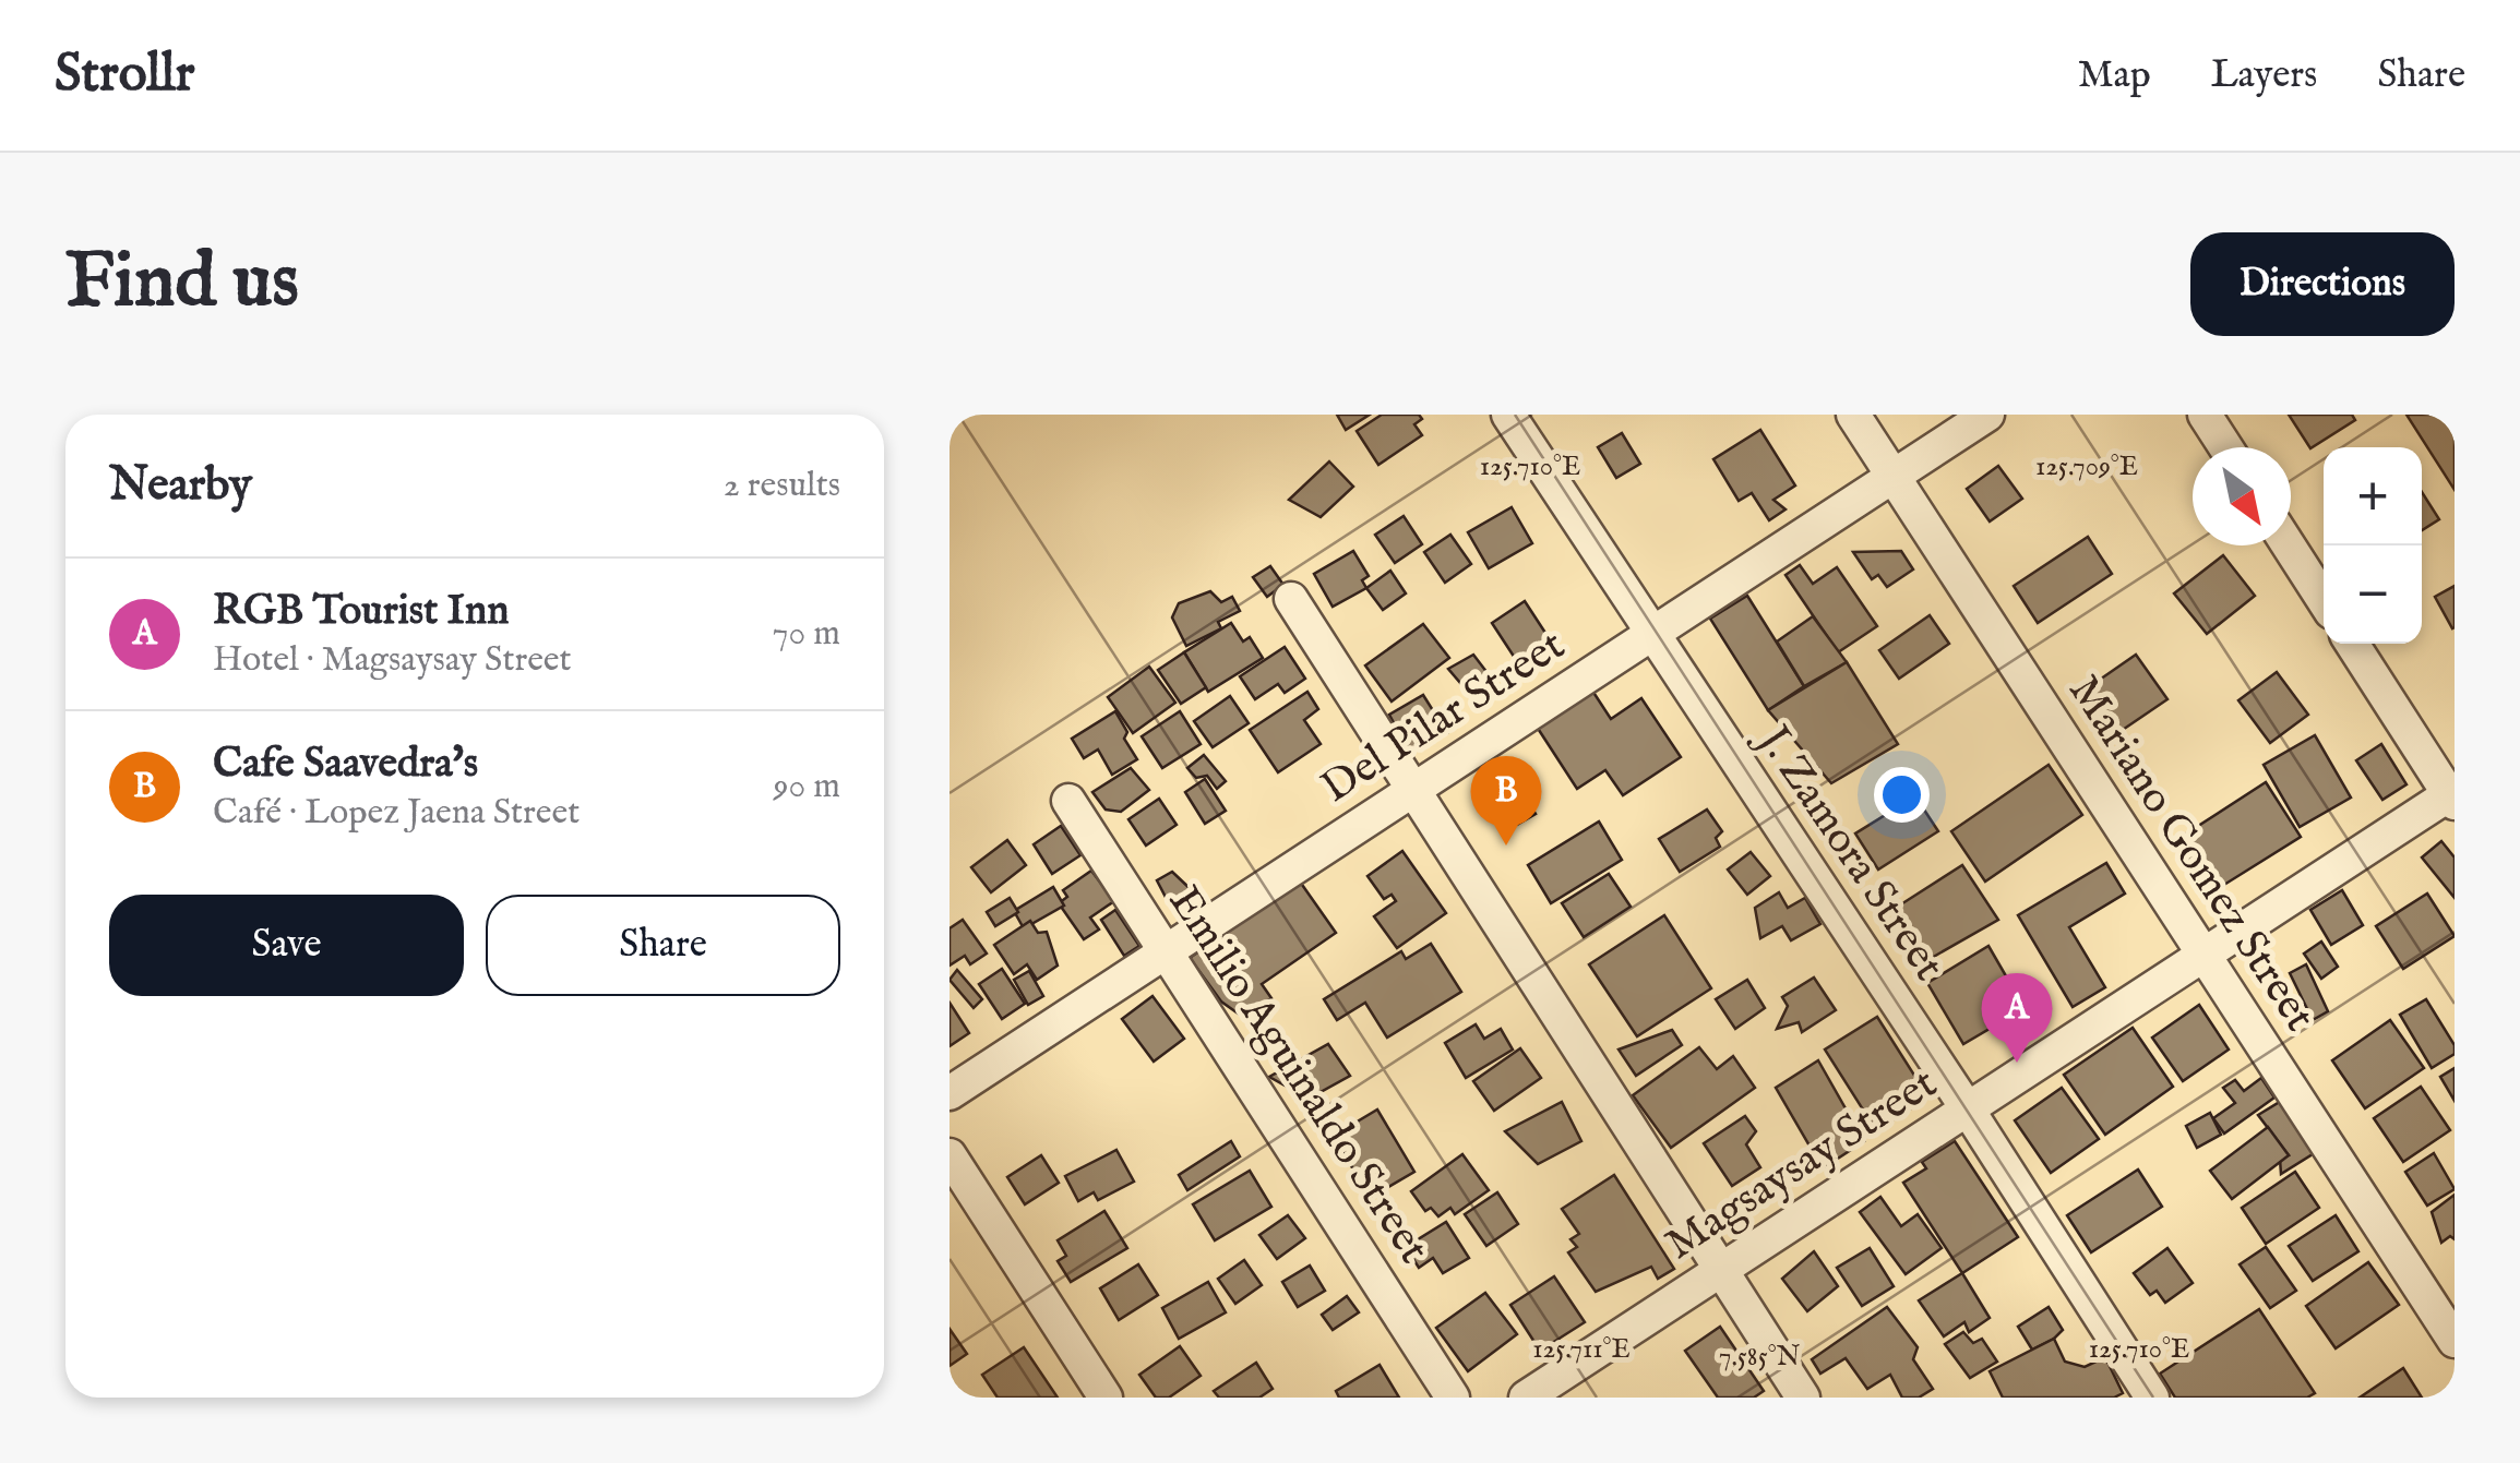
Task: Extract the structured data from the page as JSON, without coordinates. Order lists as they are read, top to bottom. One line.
{"streets":{"street":["Del Pilar Street","J. Zamora Street","Mariano Gomez Street","Emilio Aguinaldo Street","Magsaysay Street"]},"crossings":[["Del Pilar Street","J. Zamora Street"],["Del Pilar Street","Mariano Gomez Street"],["Del Pilar Street","Emilio Aguinaldo Street"],["J. Zamora Street","Magsaysay Street"],["Mariano Gomez Street","Magsaysay Street"]],"north":"bottom right","page":{"header":"Strollr","nav":["Map","Layers","Share"],"buttons":["Directions",["Save","Share"]],"title":"Find us","heading":["Nearby","2 results"],"map_buttons":["+","−"],"list":[{"mark":"A","name":"RGB Tourist Inn","note":"Hotel · Magsaysay Street","value":"70 m"},{"mark":"B","name":"Cafe Saavedra's","note":"Café · Lopez Jaena Street","value":"90 m"}],"pins":["B","A"]},"coordinates":["125.710°E","125.709°E","125.711°E","7.585°N"]}
